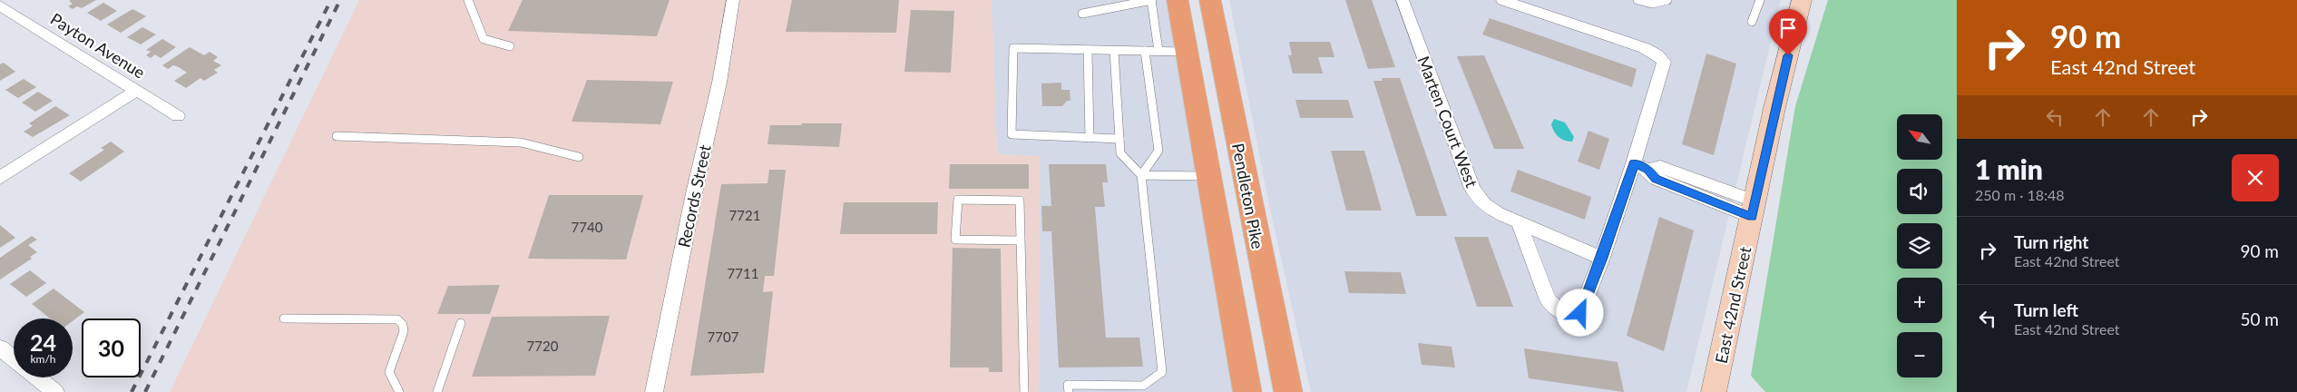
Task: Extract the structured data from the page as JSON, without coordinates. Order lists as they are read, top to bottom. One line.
{"streets":{"main road":["Pendleton Pike"],"street":["Payton Avenue","Marten Court West","Records Street","East 42nd Street"]},"house_numbers":["7721","7740","7711","7707","7720"],"north":"top left","page":{"turn":["90 m","East 42nd Street"],"map_buttons":["+","−"],"heading":["1 min","250 m · 18:48"],"list":[{"name":"Turn right","note":"East 42nd Street","value":"90 m"},{"name":"Turn left","note":"East 42nd Street","value":"50 m"}],"speed":"24 km/h","limit":"30"}}
